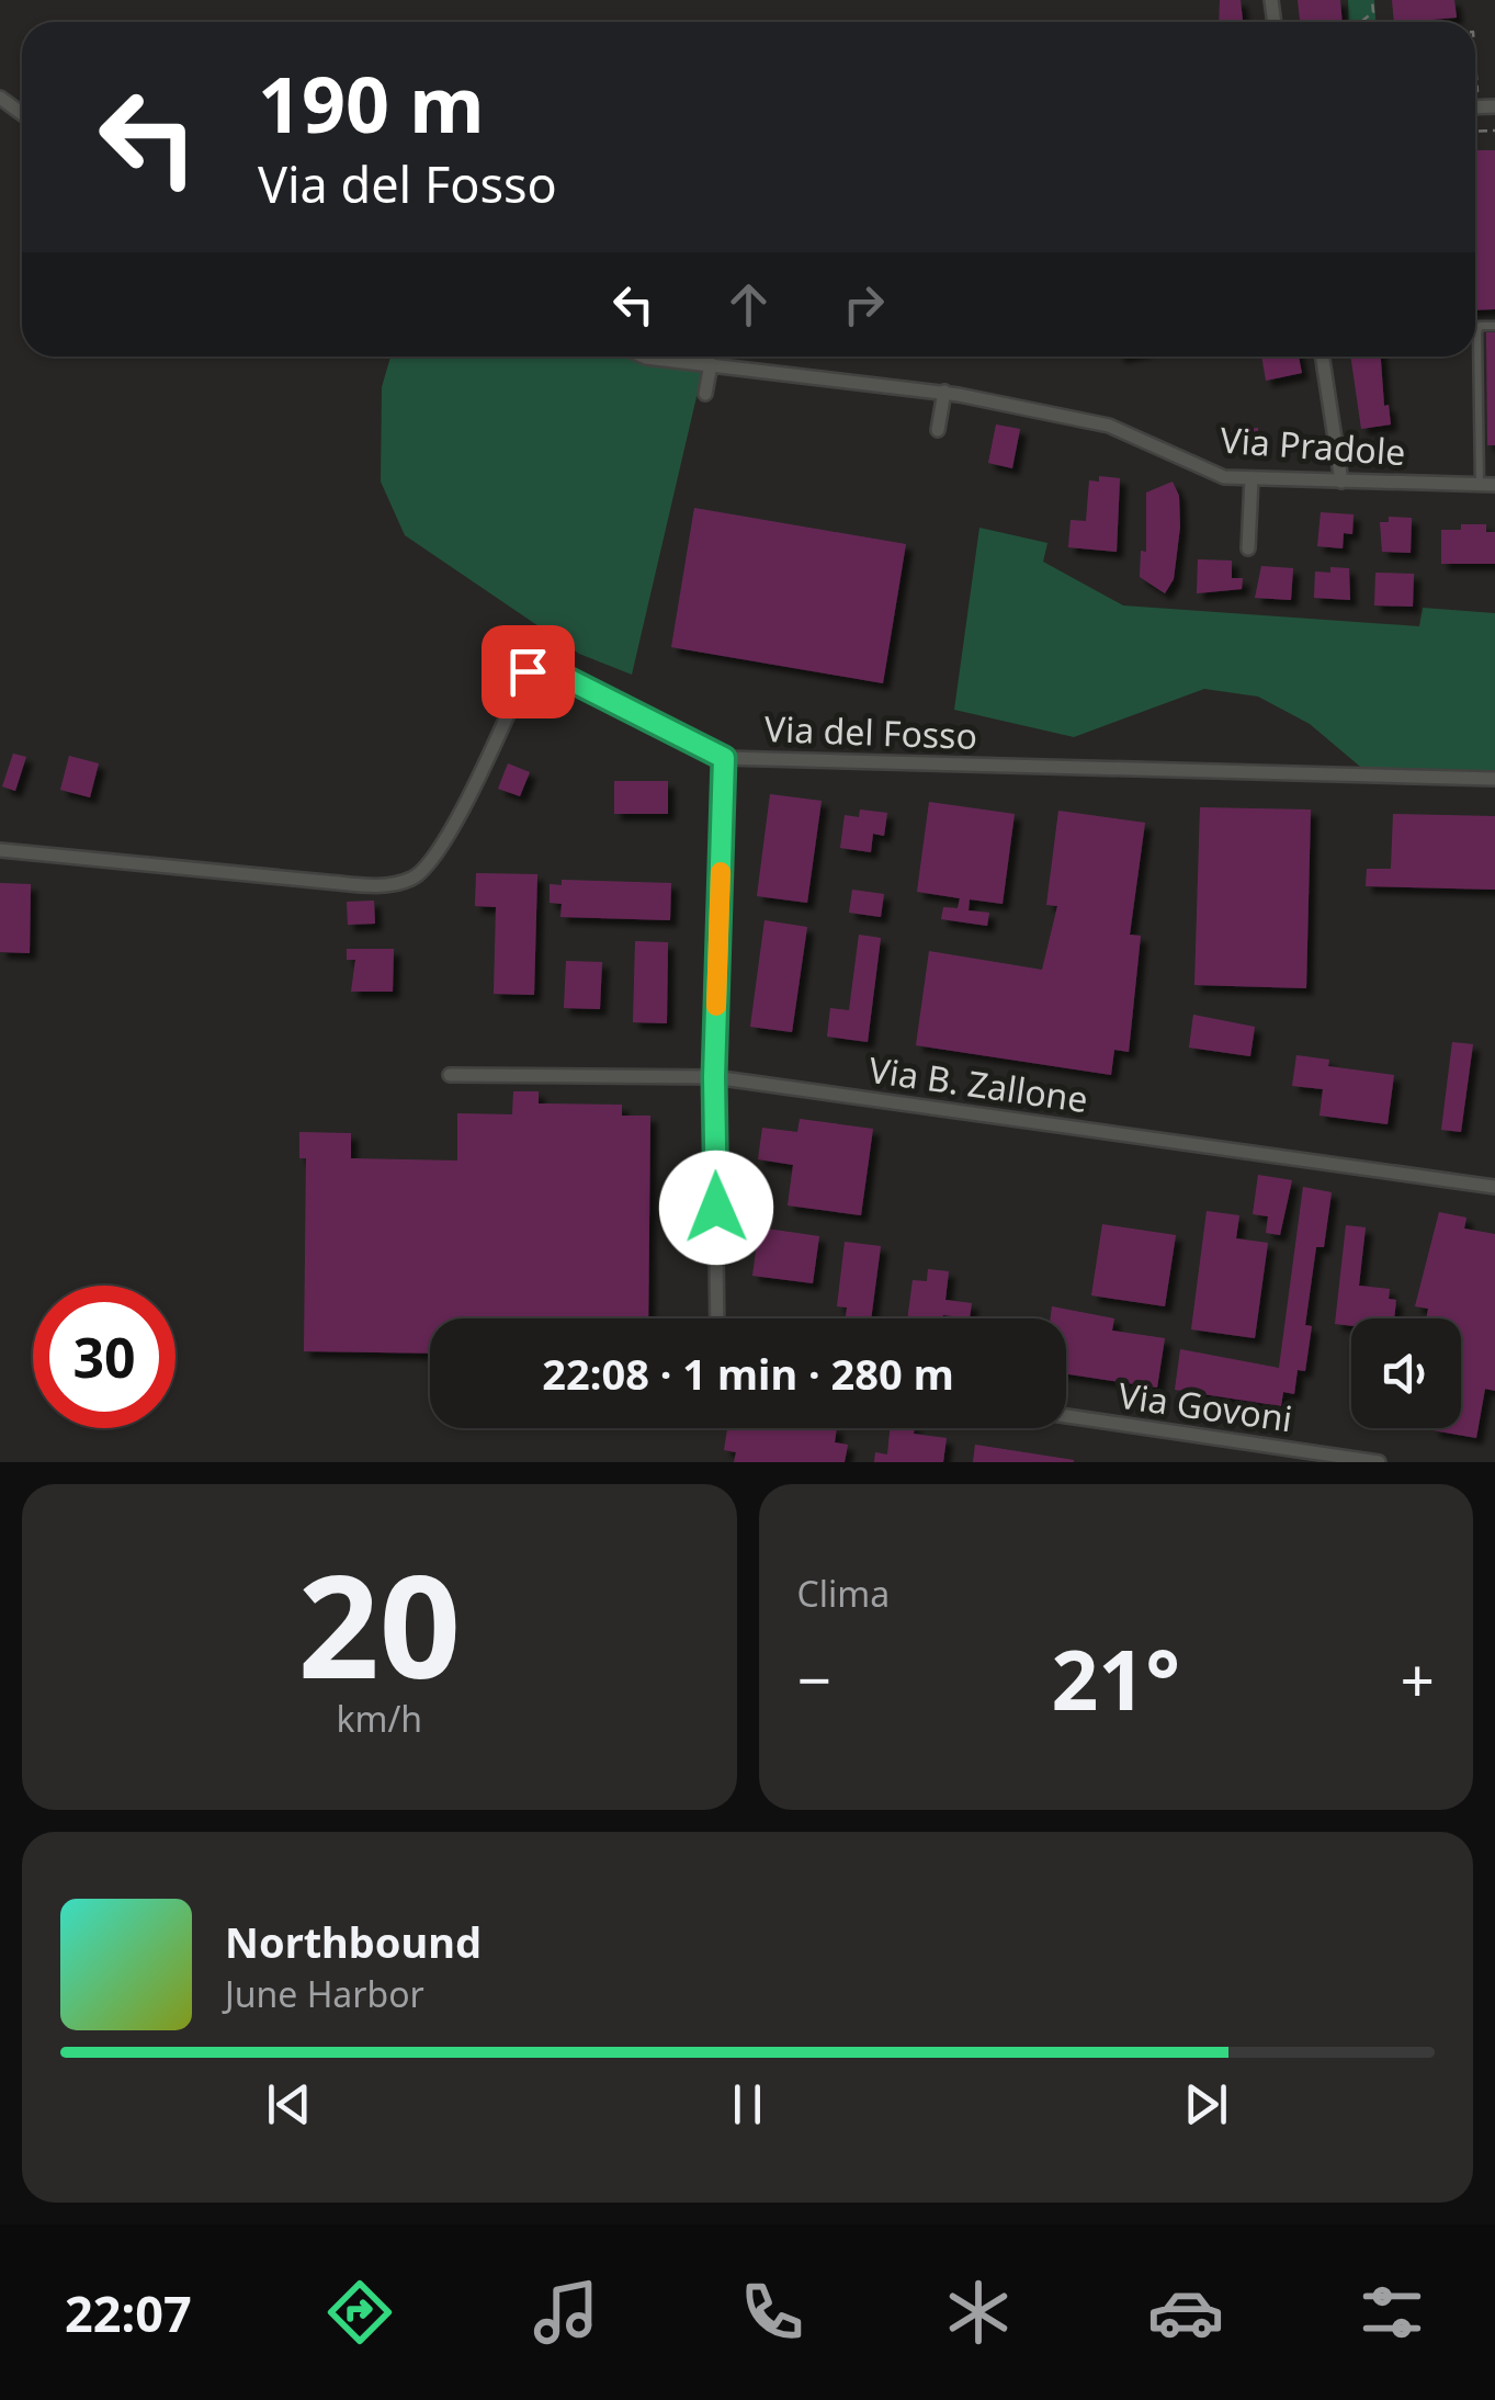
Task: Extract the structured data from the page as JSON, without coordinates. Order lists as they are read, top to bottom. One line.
{"streets":{"street":["Via Pradole","Via del Fosso","Via B. Zallone","Via Govoni"]},"page":{"turn":["190 m","Via del Fosso"],"limit":"30","trip":"22:08 · 1 min · 280 m","tile":[["20","km/h"],"Clima"],"heat":["−","21°","+"],"song":["Northbound","June Harbor"],"tabs":"22:07"}}
